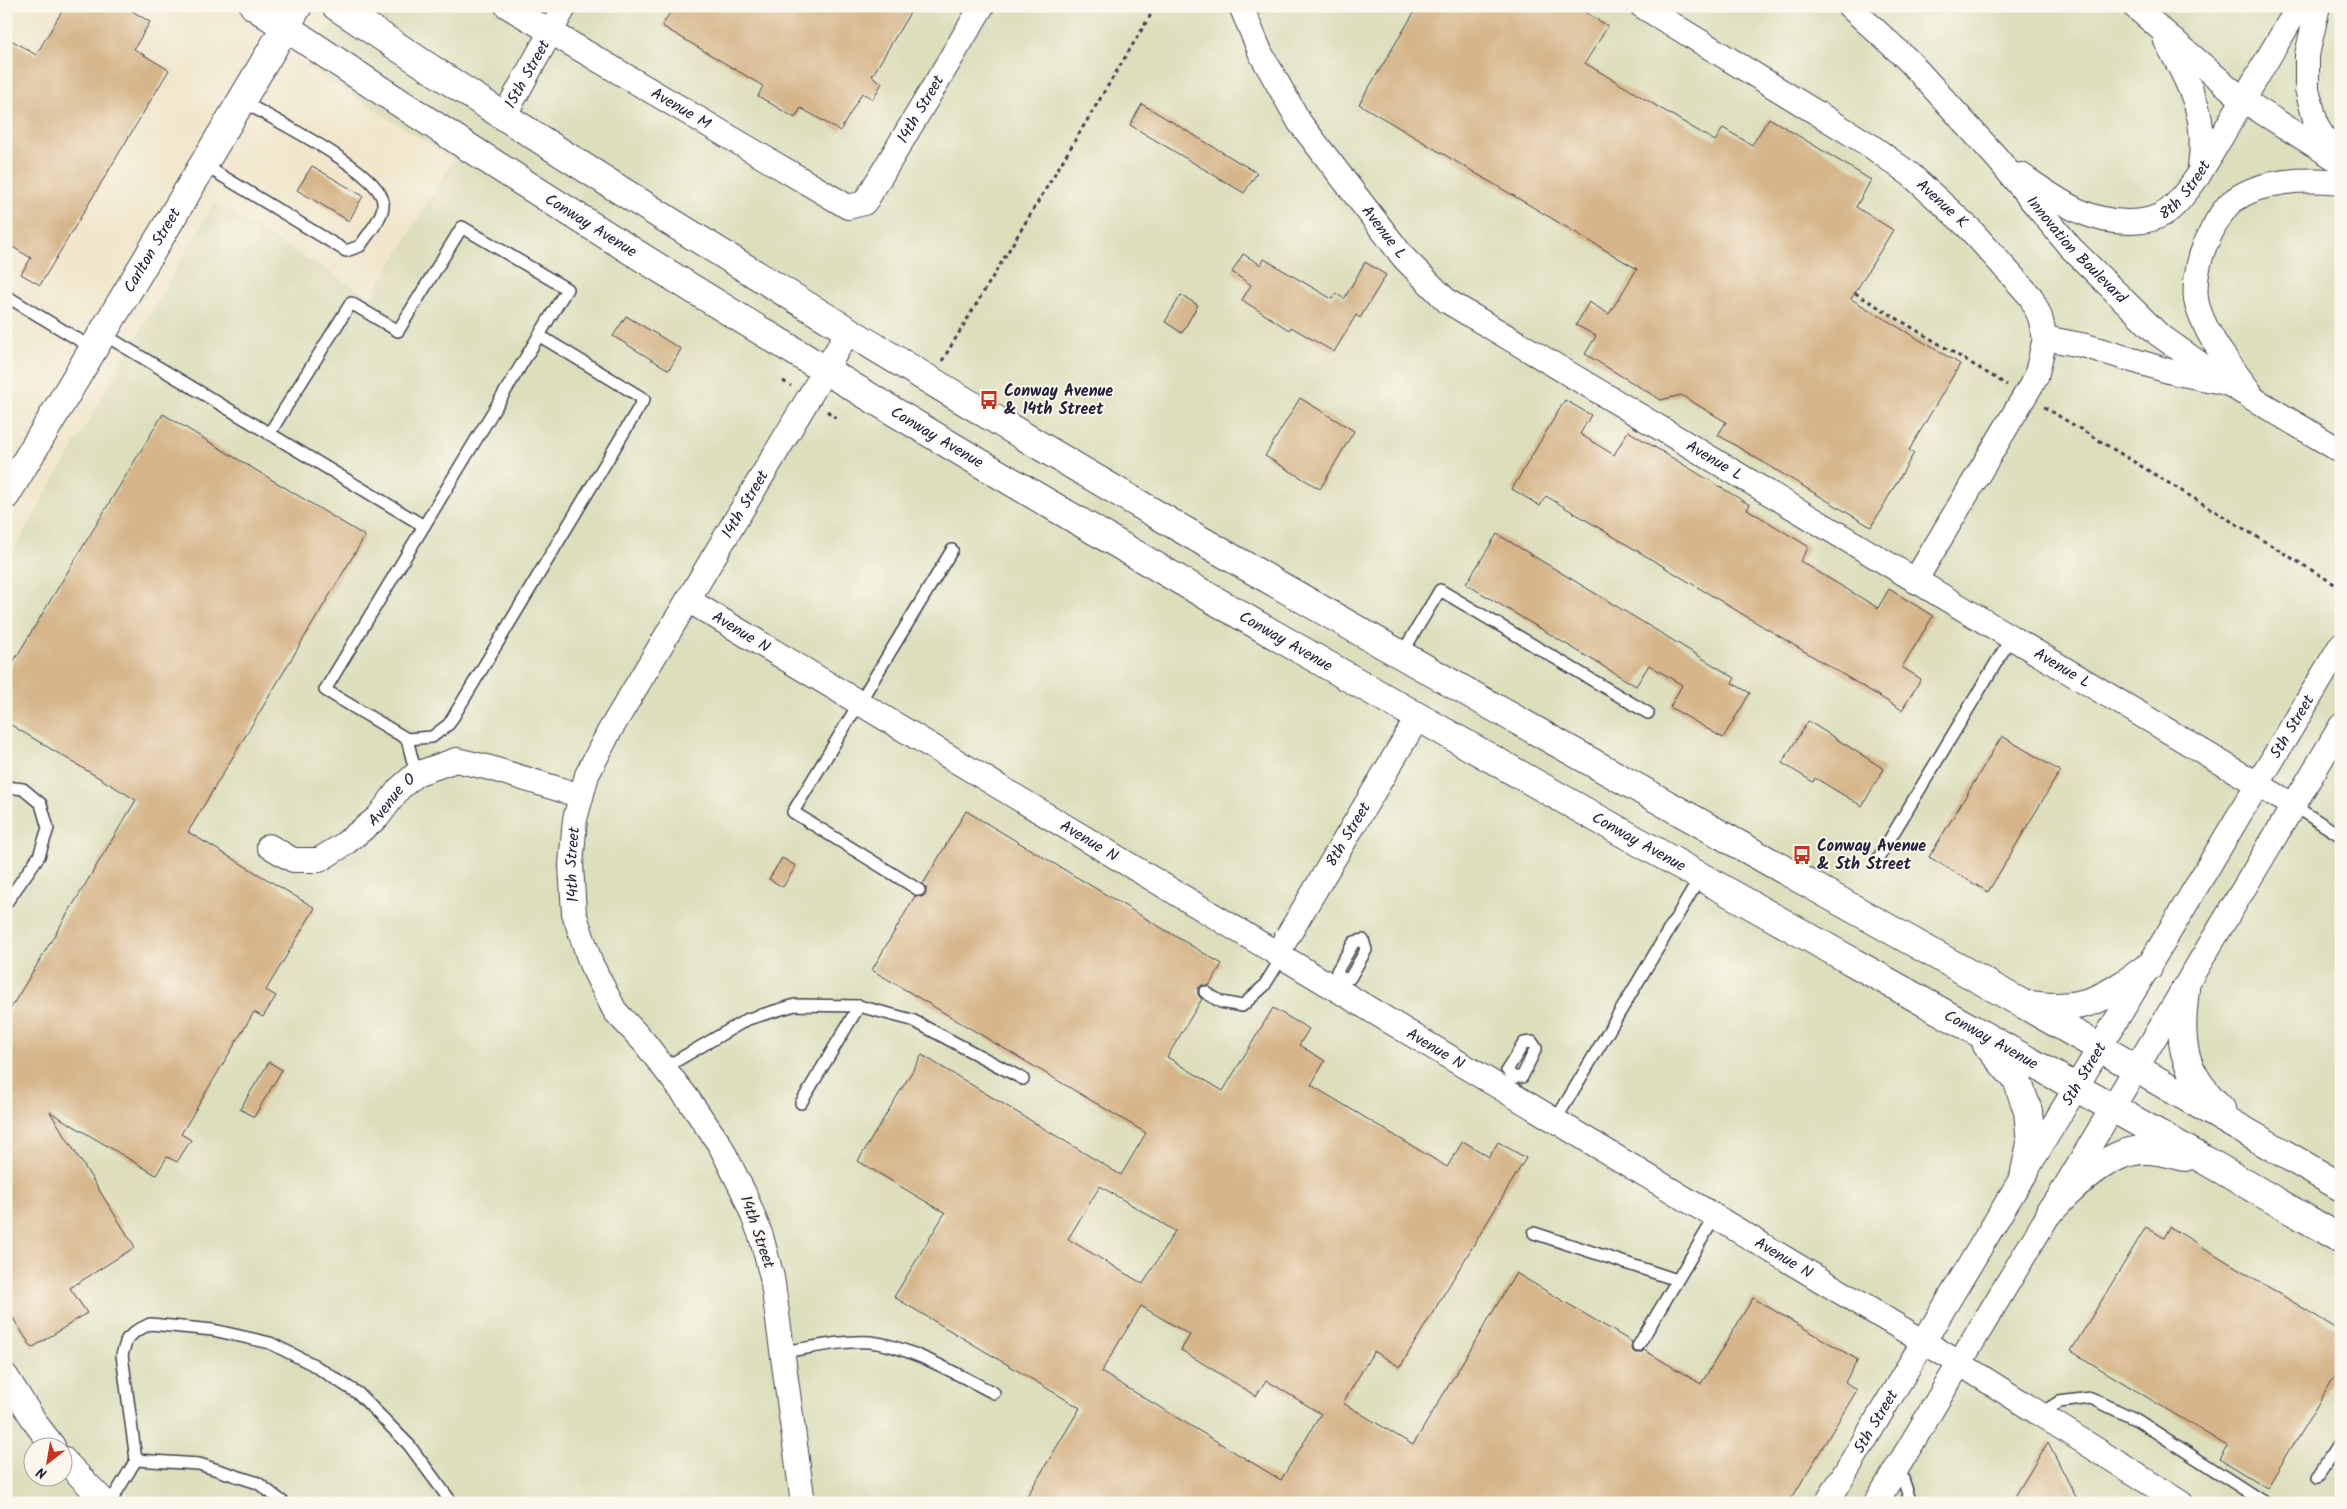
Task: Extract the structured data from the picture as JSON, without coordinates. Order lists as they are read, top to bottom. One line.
{"streets":{"street":["15th Street","14th Street","Avenue M","8th Street","Avenue K","Conway Avenue","Avenue L","Innovation Boulevard","Carlton Street","Avenue N","5th Street","Avenue O"]},"crossings":[["15th Street","Avenue M"],["14th Street","Avenue M"],["14th Street","Conway Avenue"],["14th Street","Avenue N"],["14th Street","Avenue O"],["8th Street","Conway Avenue"],["8th Street","Innovation Boulevard"],["8th Street","Avenue N"],["Conway Avenue","Carlton Street"],["Conway Avenue","5th Street"],["Avenue L","5th Street"],["Avenue N","5th Street"]],"places":{"bus stop":["Conway Avenue & 14th Street","Conway Avenue & 5th Street"]},"north":"bottom left"}
